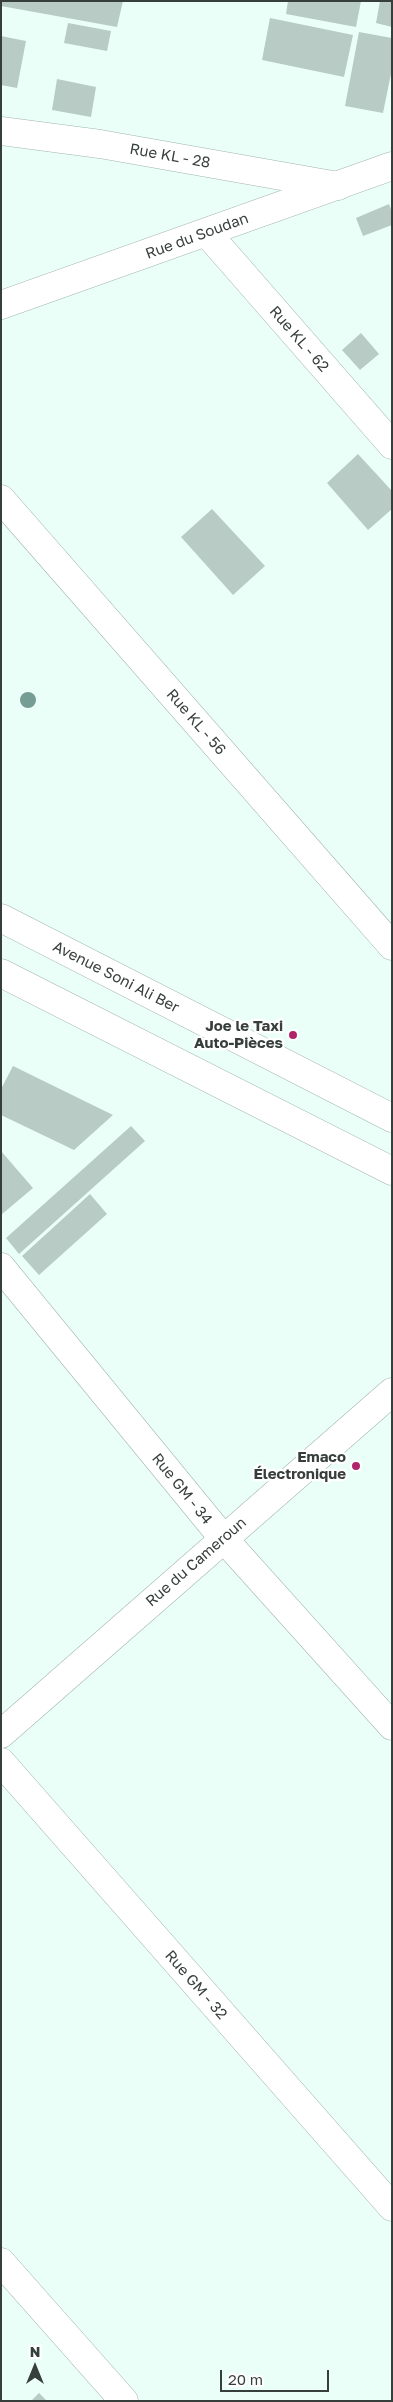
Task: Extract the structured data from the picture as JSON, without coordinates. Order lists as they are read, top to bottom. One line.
{"streets":{"street":["Rue KL - 28","Rue du Soudan","Rue KL - 62","Rue KL - 56","Avenue Soni Ali Ber","Rue GM - 34","Rue du Cameroun","Rue GM - 32"]},"crossings":[["Rue KL - 28","Rue du Soudan"],["Rue du Soudan","Rue KL - 62"],["Rue GM - 34","Rue du Cameroun"]],"places":["Joe le Taxi Auto-Pièces","Emaco Électronique"],"scale_bar":"20 m","north":"top"}
